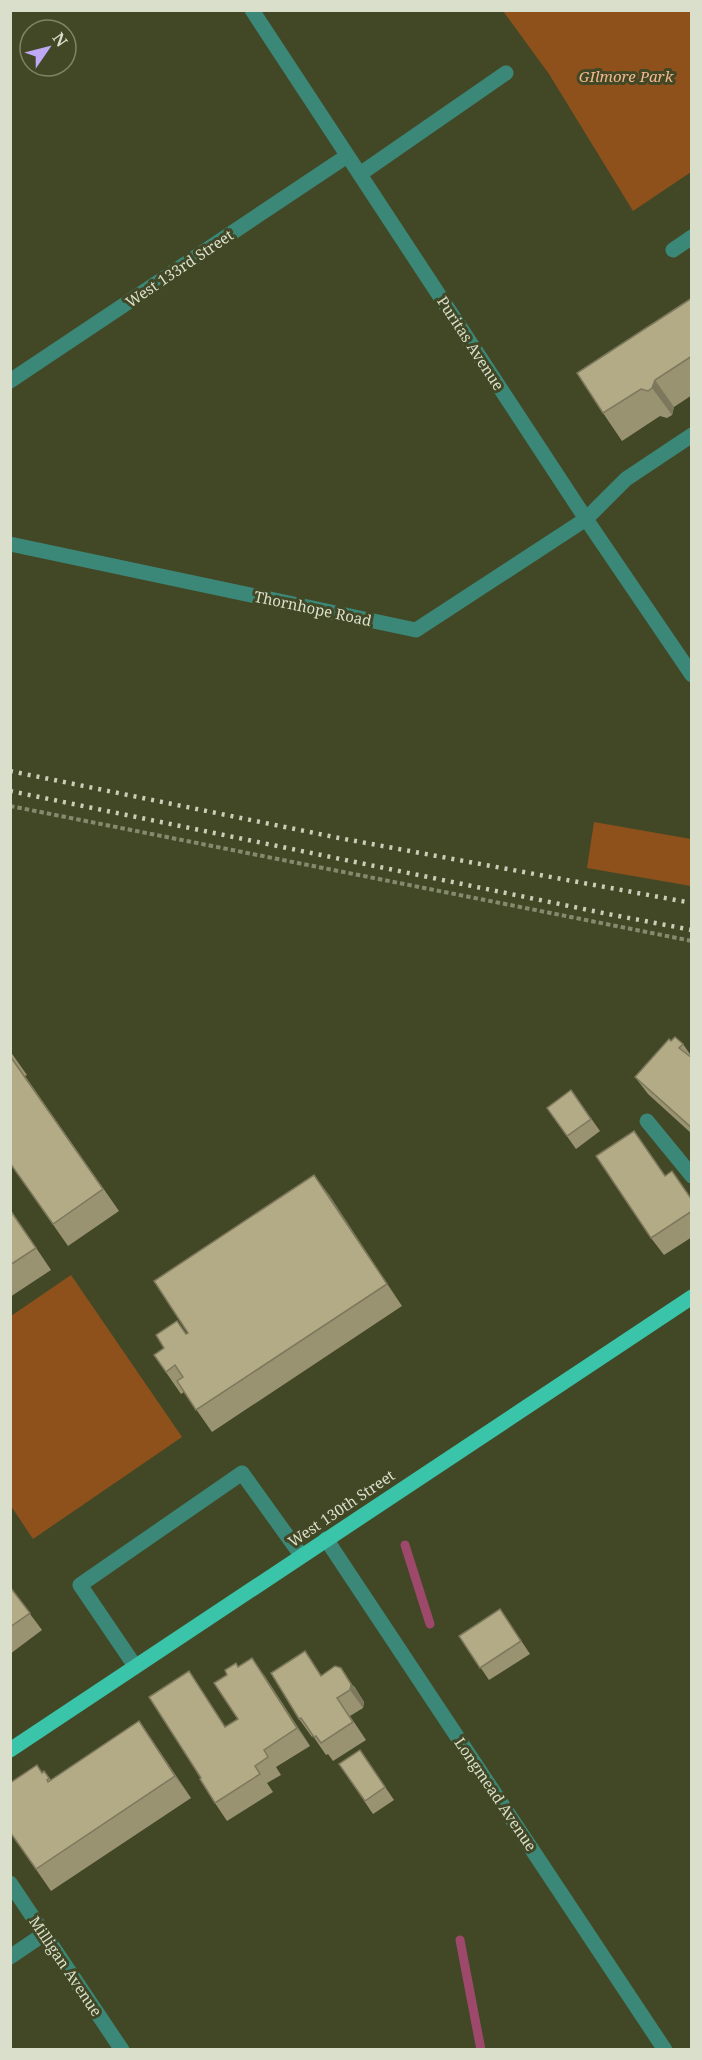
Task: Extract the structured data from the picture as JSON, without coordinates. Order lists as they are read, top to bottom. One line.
{"streets":{"main road":["West 130th Street"],"street":["West 133rd Street","Puritas Avenue","Thornhope Road","Longmead Avenue","Milligan Avenue"]},"crossings":[["West 133rd Street","Puritas Avenue"],["Puritas Avenue","Thornhope Road"],["West 130th Street","Longmead Avenue"]],"parks":["GIlmore Park"],"north":"top right"}
